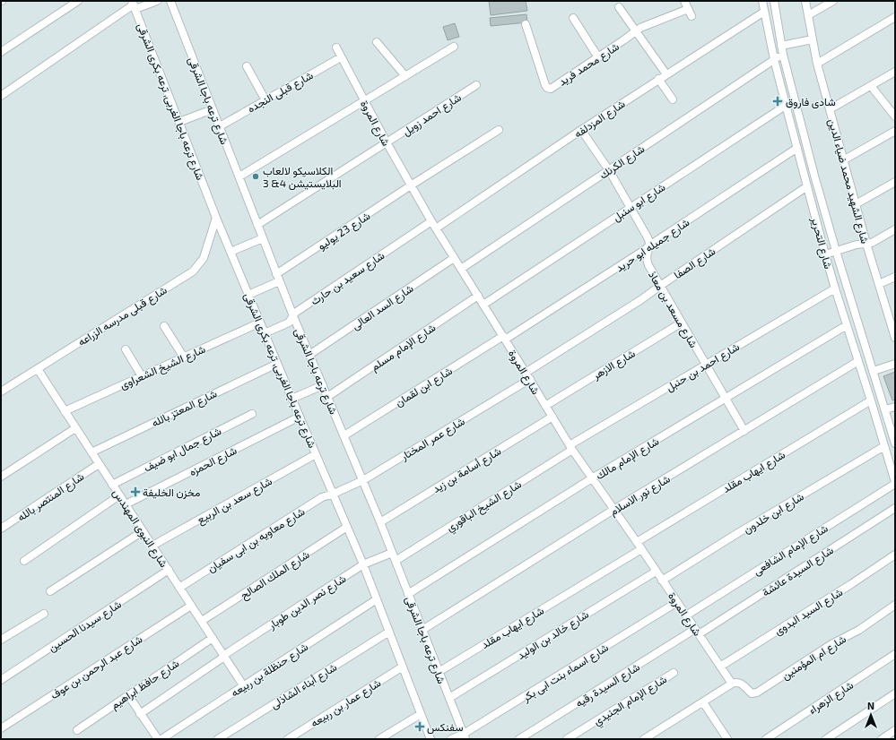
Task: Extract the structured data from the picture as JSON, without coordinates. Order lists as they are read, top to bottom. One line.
{"streets":{"street":["شارع محمد فريد","شارع قبلى النجده","شارع ترعه باجا الشرقى","شارع ترعه باجا الغربى, ترعه بكرى الشرقى","شارع احمد زويل","شارع المزدلفه","شارع المروة","شارع الكرنك","شارع الشهيد محمد ضياء الدين","شارع ابو سنبل","شارع 23 يوليو","شارع التحرير","شارع جميله ابو حريد","شارع الصفا","شارع سعيد بن حارث","شارع السد العالى","شارع مسعد بن معاذ","شارع قبلى مدرسه الزراعه","شارع الإمام مسلم","شارع الازهر","شارع الشيخ الشعراوى","شارع احمد بن حنبل","شارع ابن لقمان","شارع المعتز بالله","شارع عمر المختار","شارع جمال ابو ضيف","شارع الإمام مالك","شارع الحمزه","شارع أسامة بن زيد","شارع ايهاب مقلد","شارع نور الاسلام","شارع المنتصر بالله","شارع سعد بن الربيع","شارع الشيخ الباقوري","شارع ابن خلدون","شارع النبوى المهندس","شارع معاويه بن ابى سفيان","شارع الإمام الشافعى","شارع السيدة عائشة","شارع الملك الصالح","شارع نصر الدين طوبار","شارع السيد البدوى","شارع سيدنا الحسين","شارع خالد بن الوليد","شارع ام المؤمنين","شارع عبد الرحمن بن عوف","شارع حنظلة بن ربيعه","شارع اسماء بنت ابى بكر","شارع حافظ ابراهيم","شارع السيدة رقيه","شارع أبناء الشاذلى","شارع الزهراء","شارع الإمام الجنيدي","شارع عمار بن ربيعه"]},"crossings":[["شارع قبلى النجده","شارع ترعه باجا الشرقى"],["شارع قبلى النجده","شارع المروة"],["شارع ترعه باجا الشرقى","شارع احمد زويل"],["شارع ترعه باجا الشرقى","شارع 23 يوليو"],["شارع ترعه باجا الشرقى","شارع سعيد بن حارث"],["شارع ترعه باجا الشرقى","شارع السد العالى"],["شارع ترعه باجا الشرقى","شارع الإمام مسلم"],["شارع ترعه باجا الشرقى","شارع ابن لقمان"],["شارع ترعه باجا الشرقى","شارع عمر المختار"],["شارع ترعه باجا الشرقى","شارع الإمام مالك"],["شارع ترعه باجا الشرقى","شارع أسامة بن زيد"],["شارع ترعه باجا الشرقى","شارع ايهاب مقلد"],["شارع ترعه باجا الشرقى","شارع نور الاسلام"],["شارع ترعه باجا الشرقى","شارع الشيخ الباقوري"],["شارع ترعه باجا الشرقى","شارع نصر الدين طوبار"],["شارع ترعه باجا الشرقى","شارع خالد بن الوليد"],["شارع ترعه باجا الشرقى","شارع اسماء بنت ابى بكر"],["شارع ترعه باجا الغربى, ترعه بكرى الشرقى","شارع 23 يوليو"],["شارع ترعه باجا الغربى, ترعه بكرى الشرقى","شارع سعيد بن حارث"],["شارع ترعه باجا الغربى, ترعه بكرى الشرقى","شارع قبلى مدرسه الزراعه"],["شارع ترعه باجا الغربى, ترعه بكرى الشرقى","شارع الشيخ الشعراوى"],["شارع ترعه باجا الغربى, ترعه بكرى الشرقى","شارع المعتز بالله"],["شارع ترعه باجا الغربى, ترعه بكرى الشرقى","شارع عمر المختار"],["شارع ترعه باجا الغربى, ترعه بكرى الشرقى","شارع الحمزه"],["شارع ترعه باجا الغربى, ترعه بكرى الشرقى","شارع سعد بن الربيع"],["شارع ترعه باجا الغربى, ترعه بكرى الشرقى","شارع معاويه بن ابى سفيان"],["شارع ترعه باجا الغربى, ترعه بكرى الشرقى","شارع الملك الصالح"],["شارع ترعه باجا الغربى, ترعه بكرى الشرقى","شارع نصر الدين طوبار"],["شارع ترعه باجا الغربى, ترعه بكرى الشرقى","شارع حنظلة بن ربيعه"],["شارع ترعه باجا الغربى, ترعه بكرى الشرقى","شارع أبناء الشاذلى"],["شارع ترعه باجا الغربى, ترعه بكرى الشرقى","شارع عمار بن ربيعه"],["شارع احمد زويل","شارع المروة"],["شارع المزدلفه","شارع المروة"],["شارع المزدلفه","شارع التحرير"],["شارع المزدلفه","شارع مسعد بن معاذ"],["شارع المروة","شارع الكرنك"],["شارع المروة","شارع ابو سنبل"],["شارع المروة","شارع 23 يوليو"],["شارع المروة","شارع جميله ابو حريد"],["شارع المروة","شارع الصفا"],["شارع المروة","شارع سعيد بن حارث"],["شارع المروة","شارع السد العالى"],["شارع المروة","شارع الإمام مسلم"],["شارع المروة","شارع الازهر"],["شارع المروة","شارع احمد بن حنبل"],["شارع المروة","شارع ابن لقمان"],["شارع المروة","شارع عمر المختار"],["شارع المروة","شارع الإمام مالك"],["شارع المروة","شارع أسامة بن زيد"],["شارع المروة","شارع ايهاب مقلد"],["شارع المروة","شارع نور الاسلام"],["شارع المروة","شارع الشيخ الباقوري"],["شارع المروة","شارع ابن خلدون"],["شارع المروة","شارع الإمام الشافعى"],["شارع المروة","شارع السيدة عائشة"],["شارع المروة","شارع السيد البدوى"],["شارع المروة","شارع خالد بن الوليد"],["شارع المروة","شارع ام المؤمنين"],["شارع المروة","شارع اسماء بنت ابى بكر"],["شارع المروة","شارع السيدة رقيه"],["شارع الكرنك","شارع التحرير"],["شارع الكرنك","شارع مسعد بن معاذ"],["شارع ابو سنبل","شارع التحرير"],["شارع ابو سنبل","شارع مسعد بن معاذ"],["شارع التحرير","شارع جميله ابو حريد"],["شارع التحرير","شارع الصفا"],["شارع التحرير","شارع احمد بن حنبل"],["شارع التحرير","شارع الإمام مالك"],["شارع التحرير","شارع ايهاب مقلد"],["شارع التحرير","شارع نور الاسلام"],["شارع التحرير","شارع ابن خلدون"],["شارع التحرير","شارع الإمام الشافعى"],["شارع جميله ابو حريد","شارع مسعد بن معاذ"],["شارع جميله ابو حريد","شارع ابن لقمان"],["شارع الصفا","شارع مسعد بن معاذ"],["شارع الصفا","شارع عمر المختار"],["شارع مسعد بن معاذ","شارع الازهر"],["شارع مسعد بن معاذ","شارع احمد بن حنبل"],["شارع مسعد بن معاذ","شارع الإمام مالك"],["شارع مسعد بن معاذ","شارع نور الاسلام"],["شارع قبلى مدرسه الزراعه","شارع النبوى المهندس"],["شارع الشيخ الشعراوى","شارع النبوى المهندس"],["شارع احمد بن حنبل","شارع الشيخ الباقوري"],["شارع المعتز بالله","شارع النبوى المهندس"],["شارع عمر المختار","شارع معاويه بن ابى سفيان"],["شارع جمال ابو ضيف","شارع النبوى المهندس"],["شارع الحمزه","شارع النبوى المهندس"],["شارع المنتصر بالله","شارع النبوى المهندس"],["شارع سعد بن الربيع","شارع النبوى المهندس"],["شارع النبوى المهندس","شارع معاويه بن ابى سفيان"],["شارع النبوى المهندس","شارع الملك الصالح"],["شارع النبوى المهندس","شارع نصر الدين طوبار"],["شارع النبوى المهندس","شارع سيدنا الحسين"],["شارع النبوى المهندس","شارع عبد الرحمن بن عوف"],["شارع النبوى المهندس","شارع حنظلة بن ربيعه"],["شارع النبوى المهندس","شارع حافظ ابراهيم"],["شارع السيدة عائشة","شارع السيدة رقيه"]],"places":{"health":["شادى فاروق","مخزن الخليفة","سفنكس"],"other":["الكلاسيكو لالعاب البلايستيشن 4& 3"]},"north":"top"}
